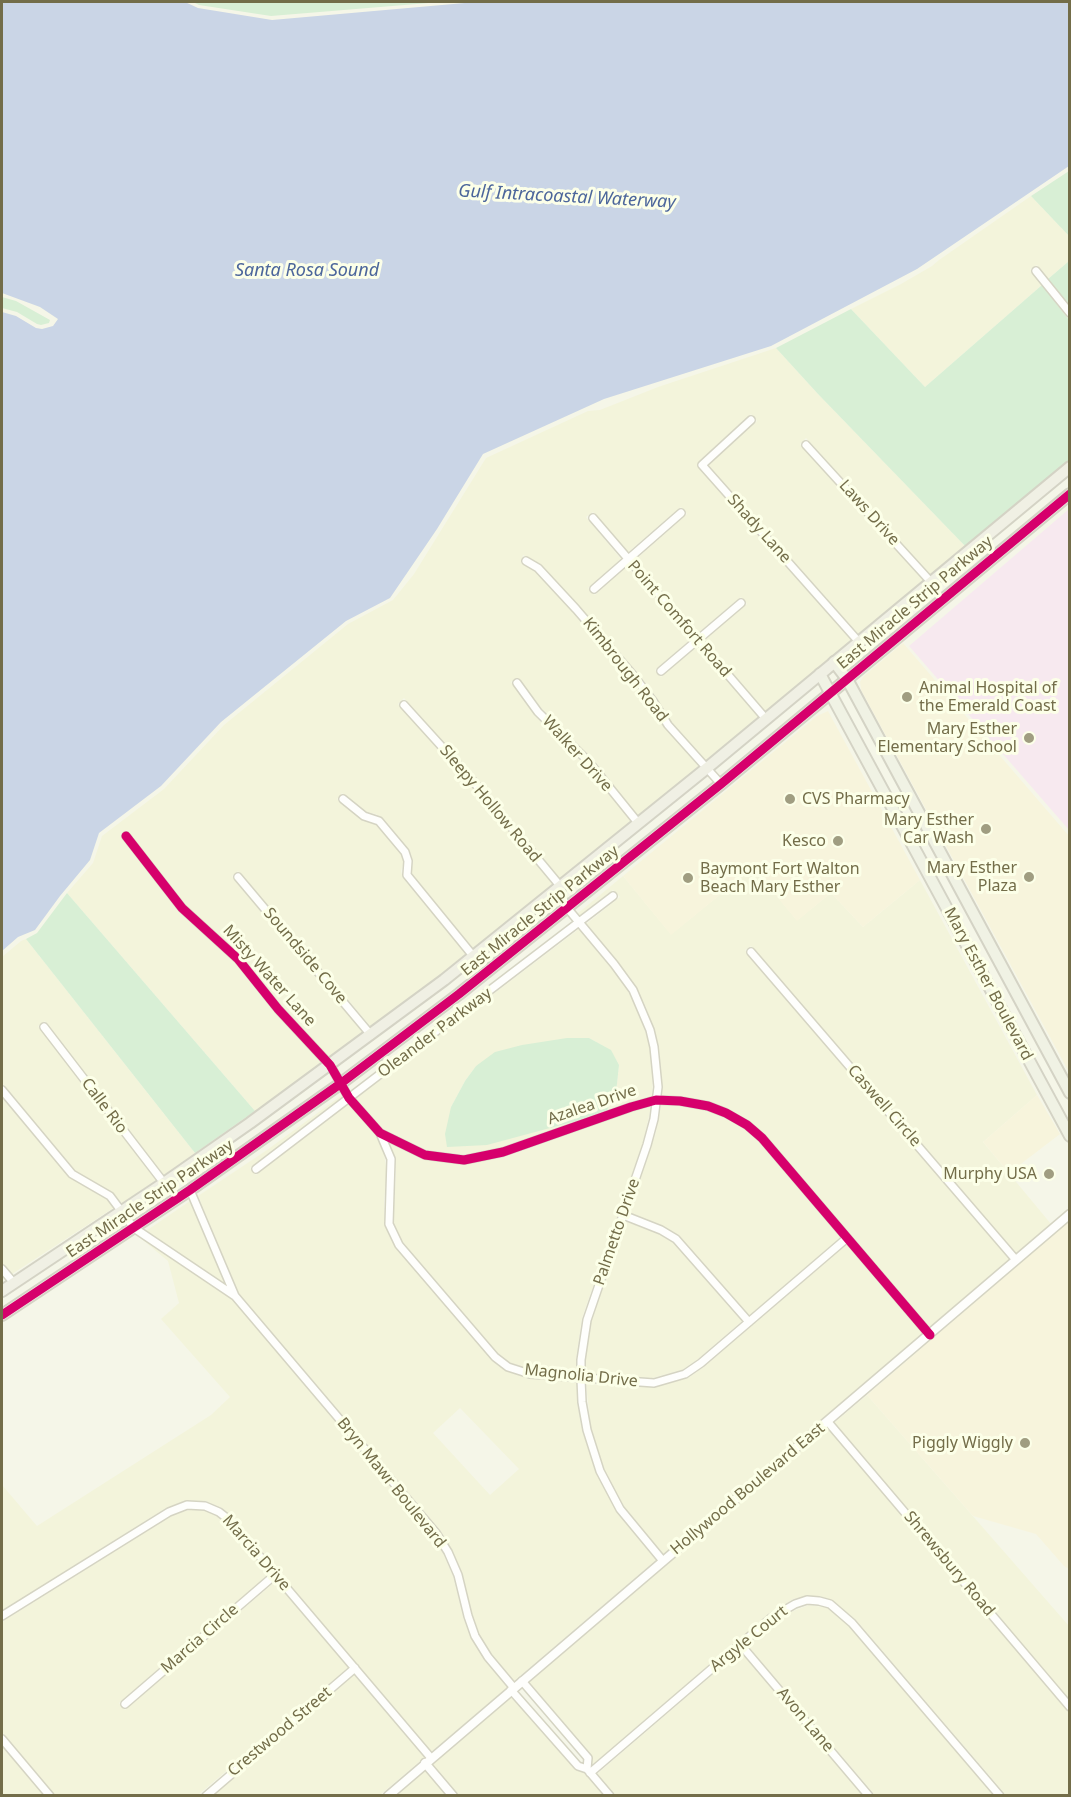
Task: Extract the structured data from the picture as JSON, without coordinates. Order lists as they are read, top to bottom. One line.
{"streets":{"highway":["East Miracle Strip Parkway"],"main road":["Mary Esther Boulevard"],"street":["Laws Drive","Shady Lane","Point Comfort Road","Kimbrough Road","Walker Drive","Sleepy Hollow Road","Soundside Cove","Misty Water Lane","Oleander Parkway","Azalea Drive","Calle Rio","Caswell Circle","Palmetto Drive","Magnolia Drive","Bryn Mawr Boulevard","Hollywood Boulevard East","Marcia Drive","Shrewsbury Road","Marcia Circle","Argyle Court","Avon Lane","Crestwood Street"]},"crossings":[["Laws Drive","East Miracle Strip Parkway"],["Shady Lane","East Miracle Strip Parkway"],["East Miracle Strip Parkway","Point Comfort Road"],["East Miracle Strip Parkway","Kimbrough Road"],["East Miracle Strip Parkway","Walker Drive"],["East Miracle Strip Parkway","Sleepy Hollow Road"],["East Miracle Strip Parkway","Soundside Cove"],["East Miracle Strip Parkway","Misty Water Lane"],["East Miracle Strip Parkway","Mary Esther Boulevard"],["East Miracle Strip Parkway","Azalea Drive"],["East Miracle Strip Parkway","Calle Rio"],["East Miracle Strip Parkway","Palmetto Drive"],["East Miracle Strip Parkway","Bryn Mawr Boulevard"],["Sleepy Hollow Road","Palmetto Drive"],["Misty Water Lane","Azalea Drive"],["Oleander Parkway","Azalea Drive"],["Oleander Parkway","Palmetto Drive"],["Azalea Drive","Palmetto Drive"],["Azalea Drive","Magnolia Drive"],["Azalea Drive","Hollywood Boulevard East"],["Caswell Circle","Hollywood Boulevard East"],["Palmetto Drive","Magnolia Drive"],["Palmetto Drive","Hollywood Boulevard East"],["Bryn Mawr Boulevard","Hollywood Boulevard East"],["Bryn Mawr Boulevard","Argyle Court"],["Hollywood Boulevard East","Marcia Drive"],["Hollywood Boulevard East","Shrewsbury Road"],["Marcia Drive","Marcia Circle"],["Marcia Drive","Crestwood Street"],["Argyle Court","Avon Lane"]],"water":["Gulf Intracoastal Waterway","Santa Rosa Sound"],"places":["Animal Hospital of the Emerald Coast","Mary Esther Elementary School","CVS Pharmacy","Mary Esther Car Wash","Kesco","Mary Esther Plaza","Baymont Fort Walton Beach Mary Esther","Murphy USA","Piggly Wiggly"]}
